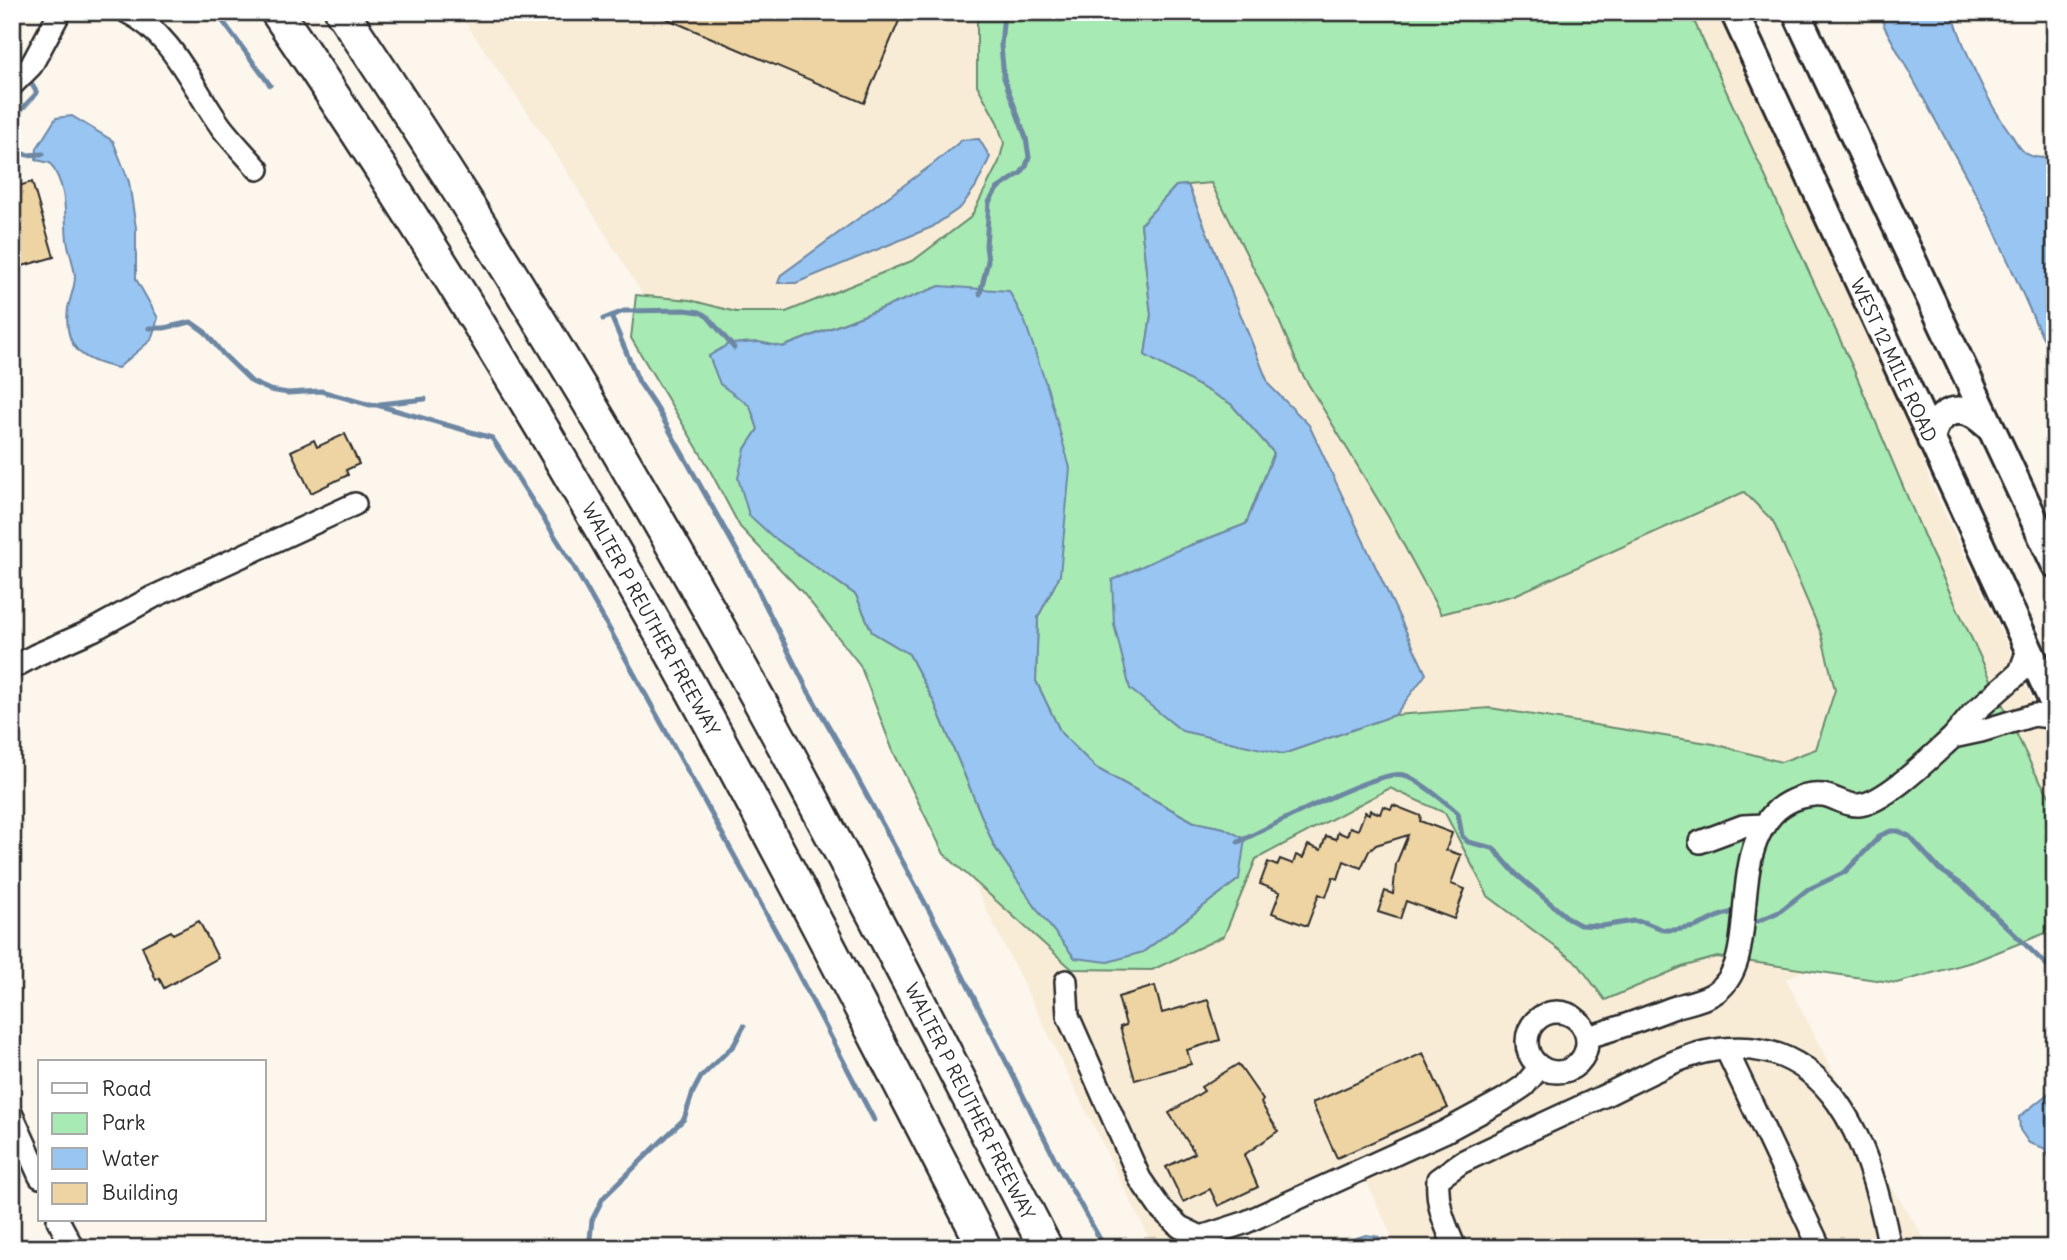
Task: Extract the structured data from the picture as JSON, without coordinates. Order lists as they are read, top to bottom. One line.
{"streets":{"highway":["WALTER P REUTHER FREEWAY"],"main road":["WEST 12 MILE ROAD"]},"legend":["Road","Park","Water","Building"]}
